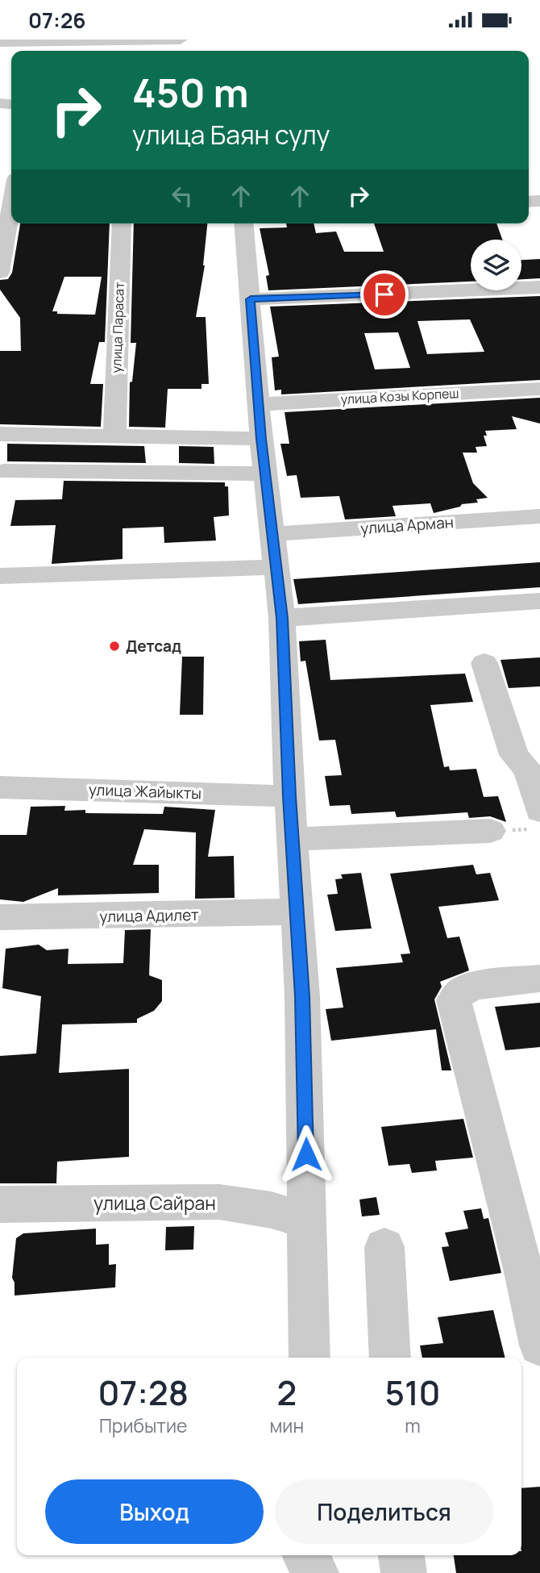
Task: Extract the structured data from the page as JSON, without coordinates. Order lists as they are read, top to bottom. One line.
{"streets":{"street":["улица Парасат","улица Козы Корпеш","улица Арман","улица Жайыкты","улица Адилет","улица Сайран"]},"places":["Детсад"],"page":{"status":"07:26","turn":["450 m","улица Баян сулу"],"eta":["07:28","Прибытие","2","мин","510","m"],"buttons":["Выход","Поделиться"]}}
